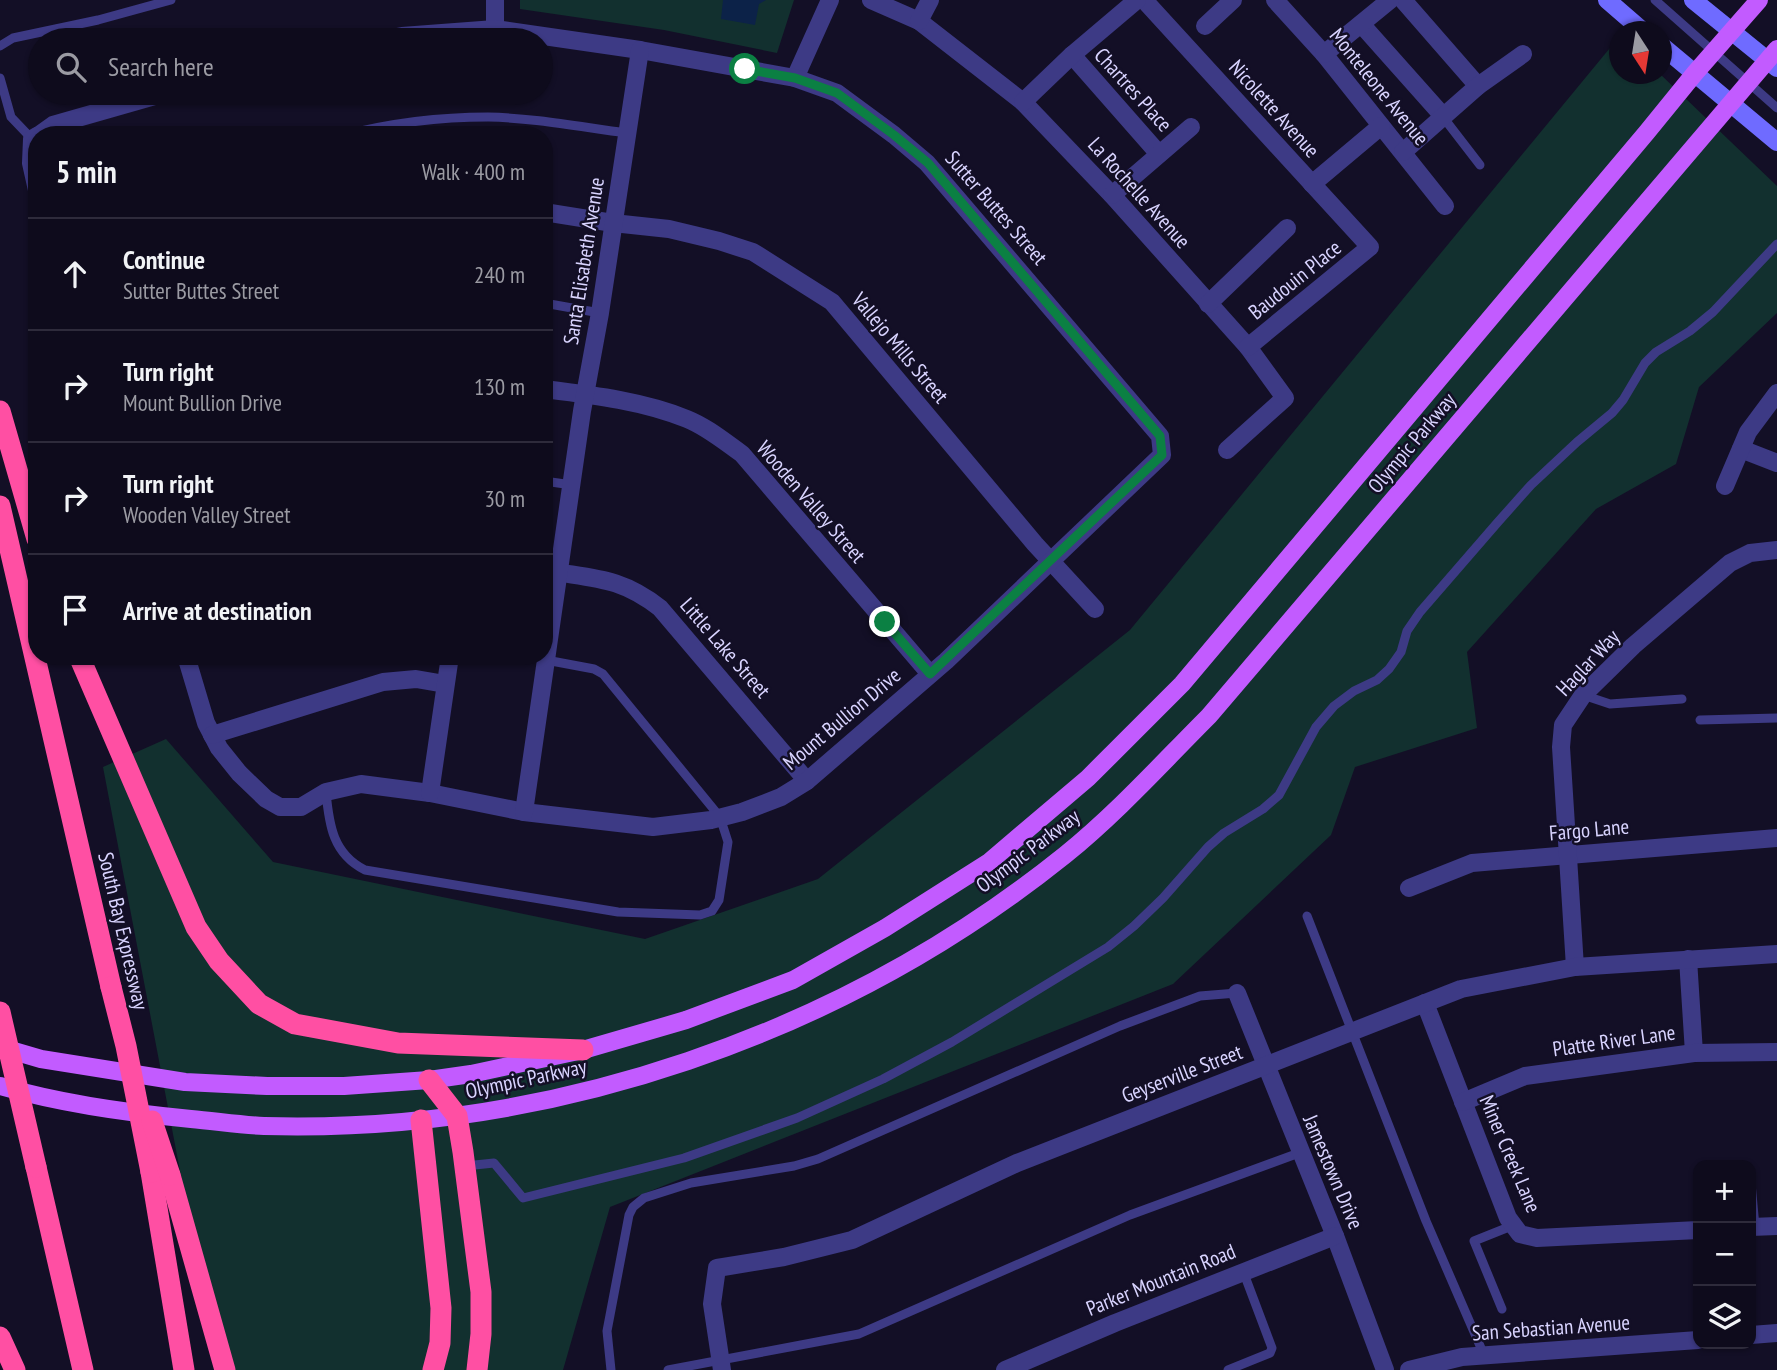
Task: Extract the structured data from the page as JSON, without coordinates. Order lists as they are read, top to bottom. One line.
{"streets":{"highway":["South Bay Expressway"],"main road":["Olympic Parkway"],"street":["Monteleone Avenue","Chartres Place","Nicolette Avenue","La Rochelle Avenue","Sutter Buttes Street","Santa Elisabeth Avenue","Baudouin Place","Vallejo Mills Street","Wooden Valley Street","Little Lake Street","Haglar Way","Mount Bullion Drive","Fargo Lane","Platte River Lane","Geyserville Street","Miner Creek Lane","Jamestown Drive","Parker Mountain Road","San Sebastian Avenue"]},"crossings":[["Nicolette Avenue","Baudouin Place"],["La Rochelle Avenue","Baudouin Place"],["Sutter Buttes Street","Santa Elisabeth Avenue"],["Sutter Buttes Street","Mount Bullion Drive"],["Santa Elisabeth Avenue","Vallejo Mills Street"],["Santa Elisabeth Avenue","Wooden Valley Street"],["Santa Elisabeth Avenue","Mount Bullion Drive"],["Vallejo Mills Street","Mount Bullion Drive"],["Wooden Valley Street","Mount Bullion Drive"],["Little Lake Street","Mount Bullion Drive"],["Haglar Way","Fargo Lane"],["Haglar Way","Geyserville Street"],["Platte River Lane","Miner Creek Lane"],["Geyserville Street","Miner Creek Lane"],["Geyserville Street","Jamestown Drive"],["Jamestown Drive","Parker Mountain Road"]],"north":"bottom","page":{"search":"Search here","heading":["5 min","Walk · 400 m"],"list":[["Continue","Sutter Buttes Street","240 m"],["Turn right","Mount Bullion Drive","130 m"],["Turn right","Wooden Valley Street","30 m"],"Arrive at destination"],"map_buttons":["+","−"]}}
